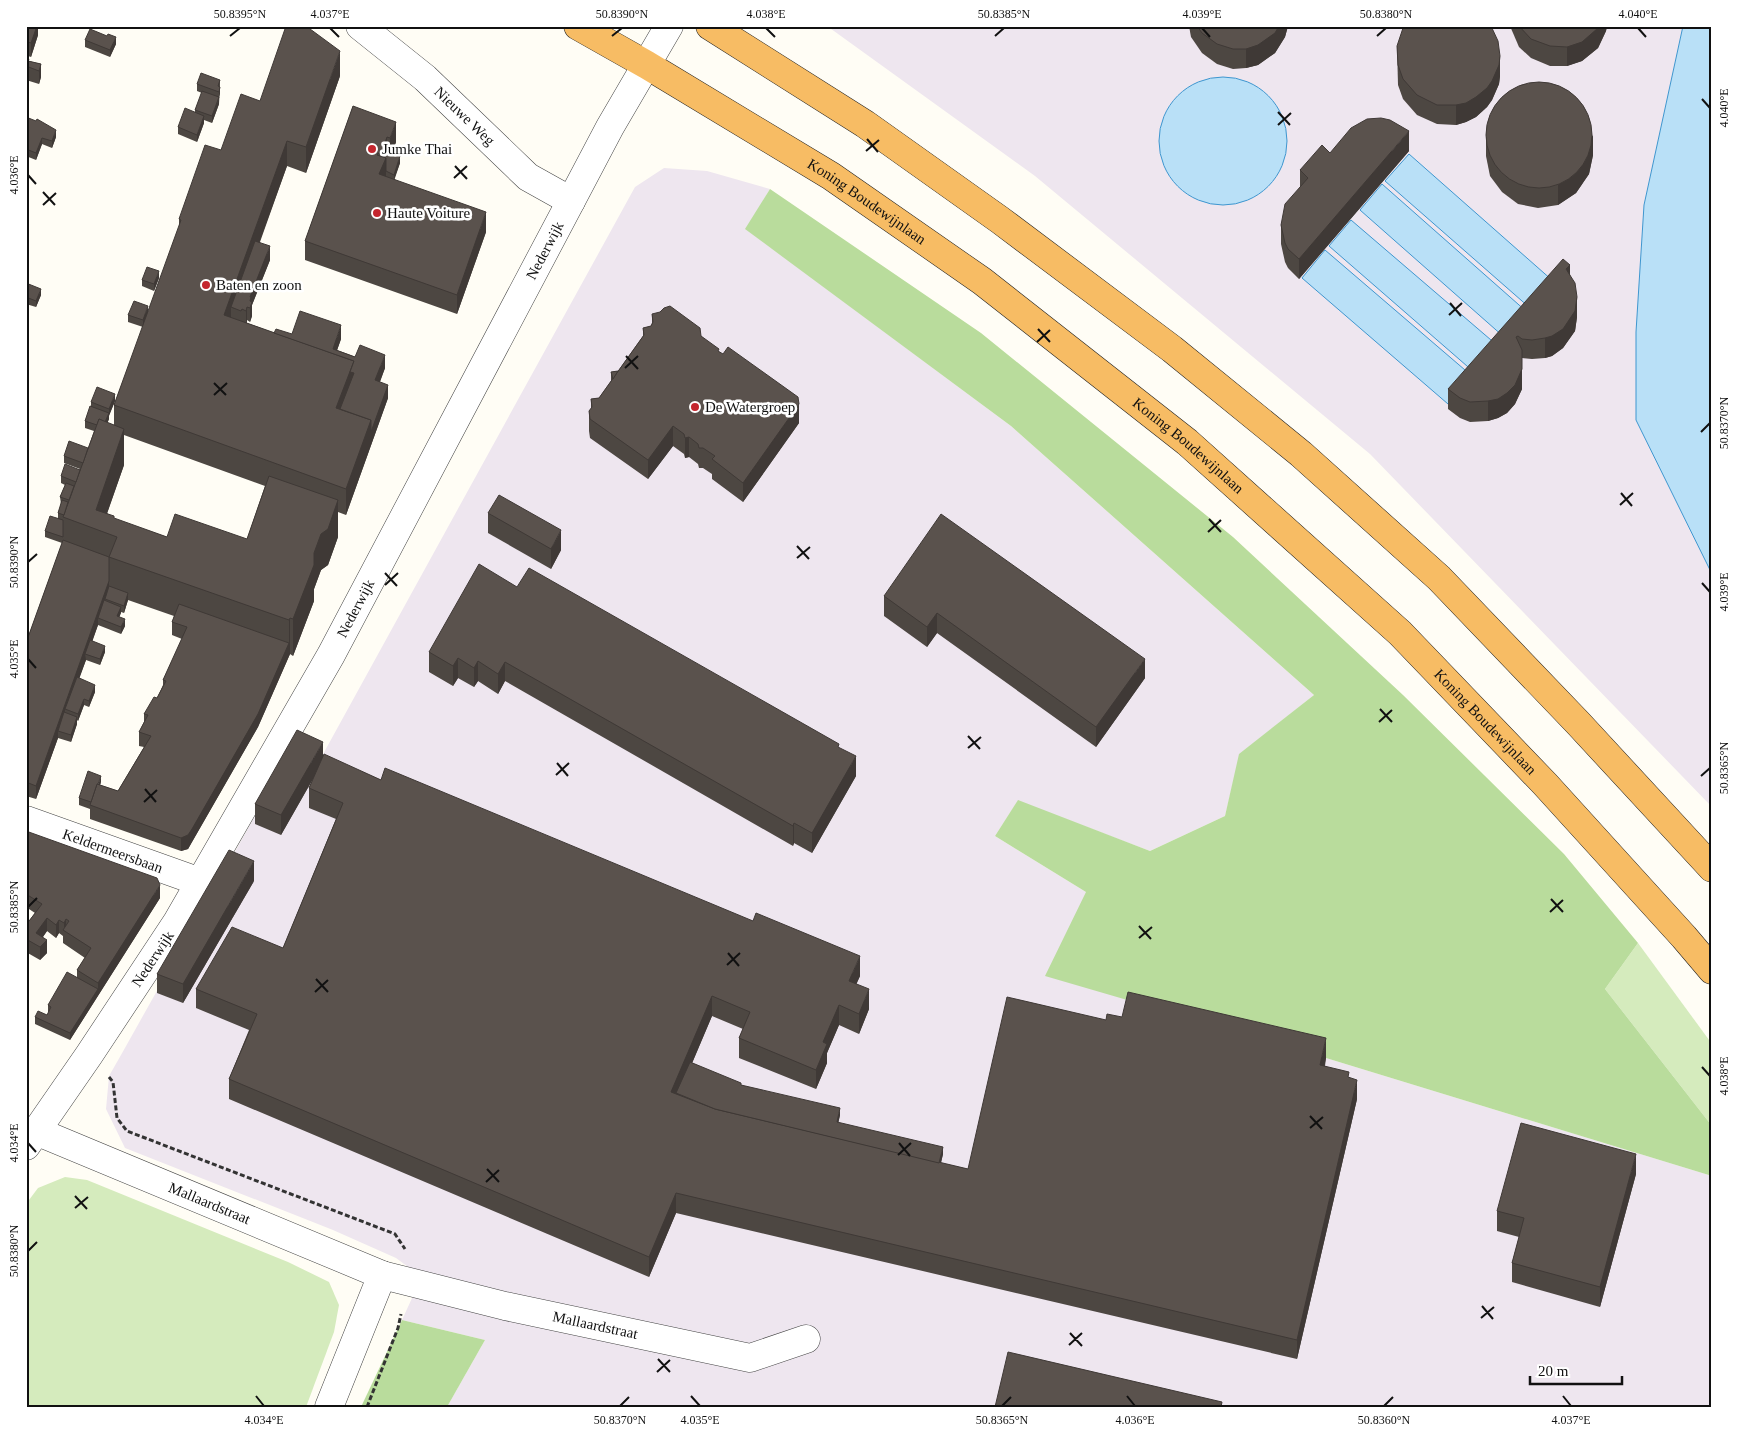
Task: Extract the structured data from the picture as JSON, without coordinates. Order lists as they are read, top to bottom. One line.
{"streets":{"highway":["Koning Boudewijnlaan"],"street":["Nieuwe Weg","Nederwijk","Keldermeersbaan","Mallaardstraat"]},"crossings":[["Nieuwe Weg","Nederwijk"],["Koning Boudewijnlaan","Nederwijk"],["Nederwijk","Keldermeersbaan"],["Nederwijk","Mallaardstraat"]],"places":["Jumke Thai","Haute Voiture","Baten en zoon","De Watergroep"],"scale_bar":"20 m","coordinates":["50.8395°N","4.037°E","50.8390°N","4.038°E","50.8385°N","4.039°E","50.8380°N","4.040°E","4.036°E","50.8370°N","4.035°E","50.8365°N","4.034°E","50.8360°N"]}
